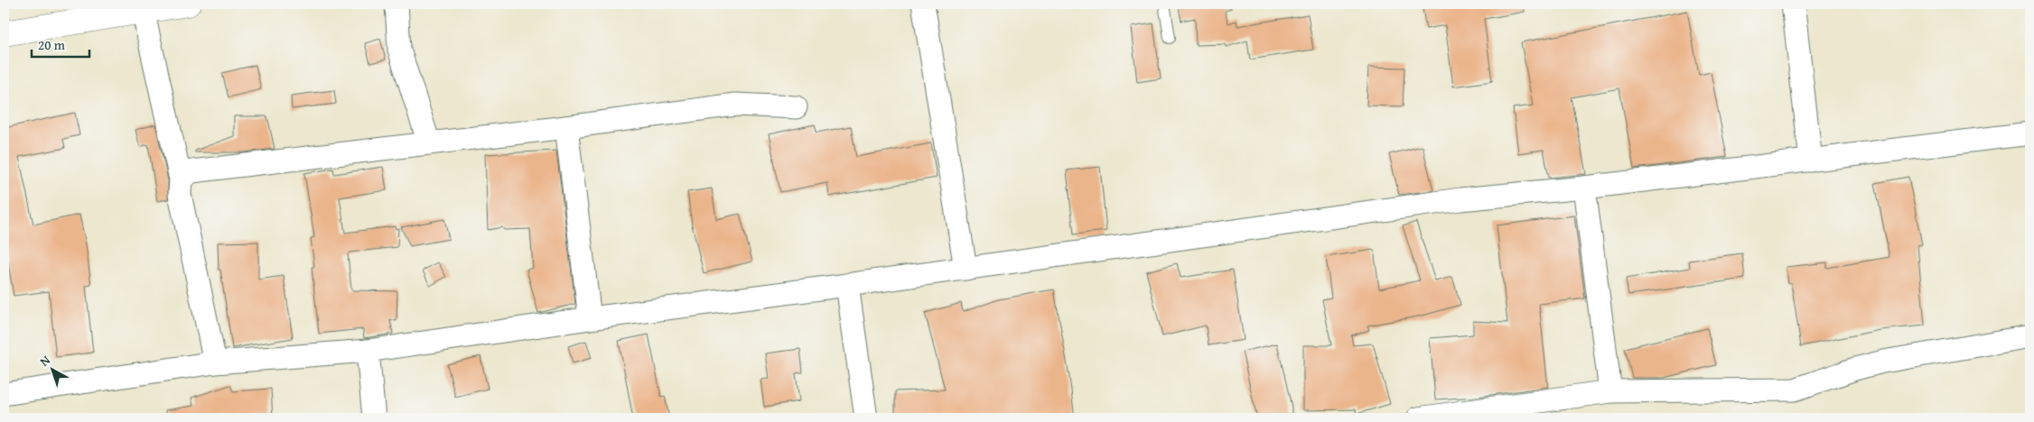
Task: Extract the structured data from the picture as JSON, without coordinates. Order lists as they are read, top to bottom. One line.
{"scale_bar":"20 m","north":"top left"}
